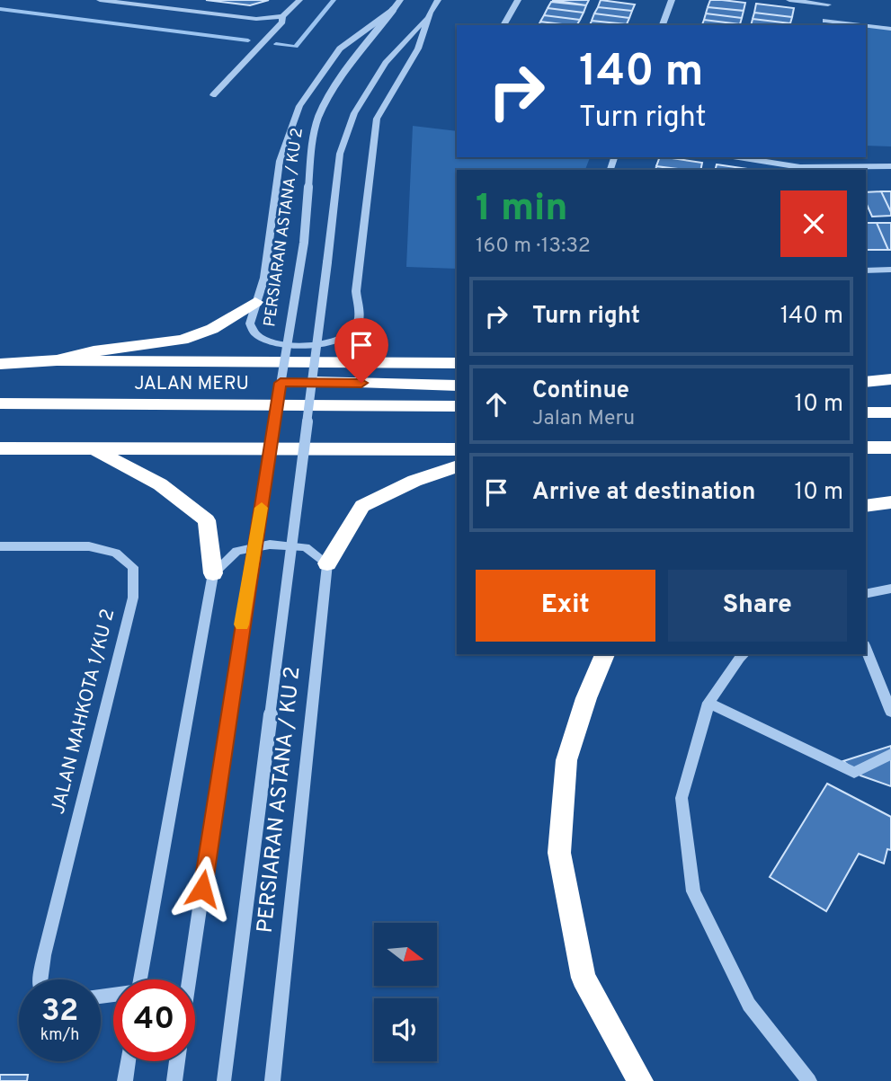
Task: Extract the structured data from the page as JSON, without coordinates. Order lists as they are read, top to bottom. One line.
{"streets":{"highway":["JALAN MERU"],"street":["PERSIARAN ASTANA / KU 2","JALAN MAHKOTA 1/KU 2"]},"north":"right","page":{"turn":["140 m","Turn right"],"heading":["1 min","160 m · 13:32"],"list":[{"name":"Turn right","value":"140 m"},{"name":"Continue","note":"Jalan Meru","value":"10 m"},{"name":"Arrive at destination","value":"10 m"}],"buttons":["Exit","Share"],"speed":"32 km/h","limit":"40"}}
